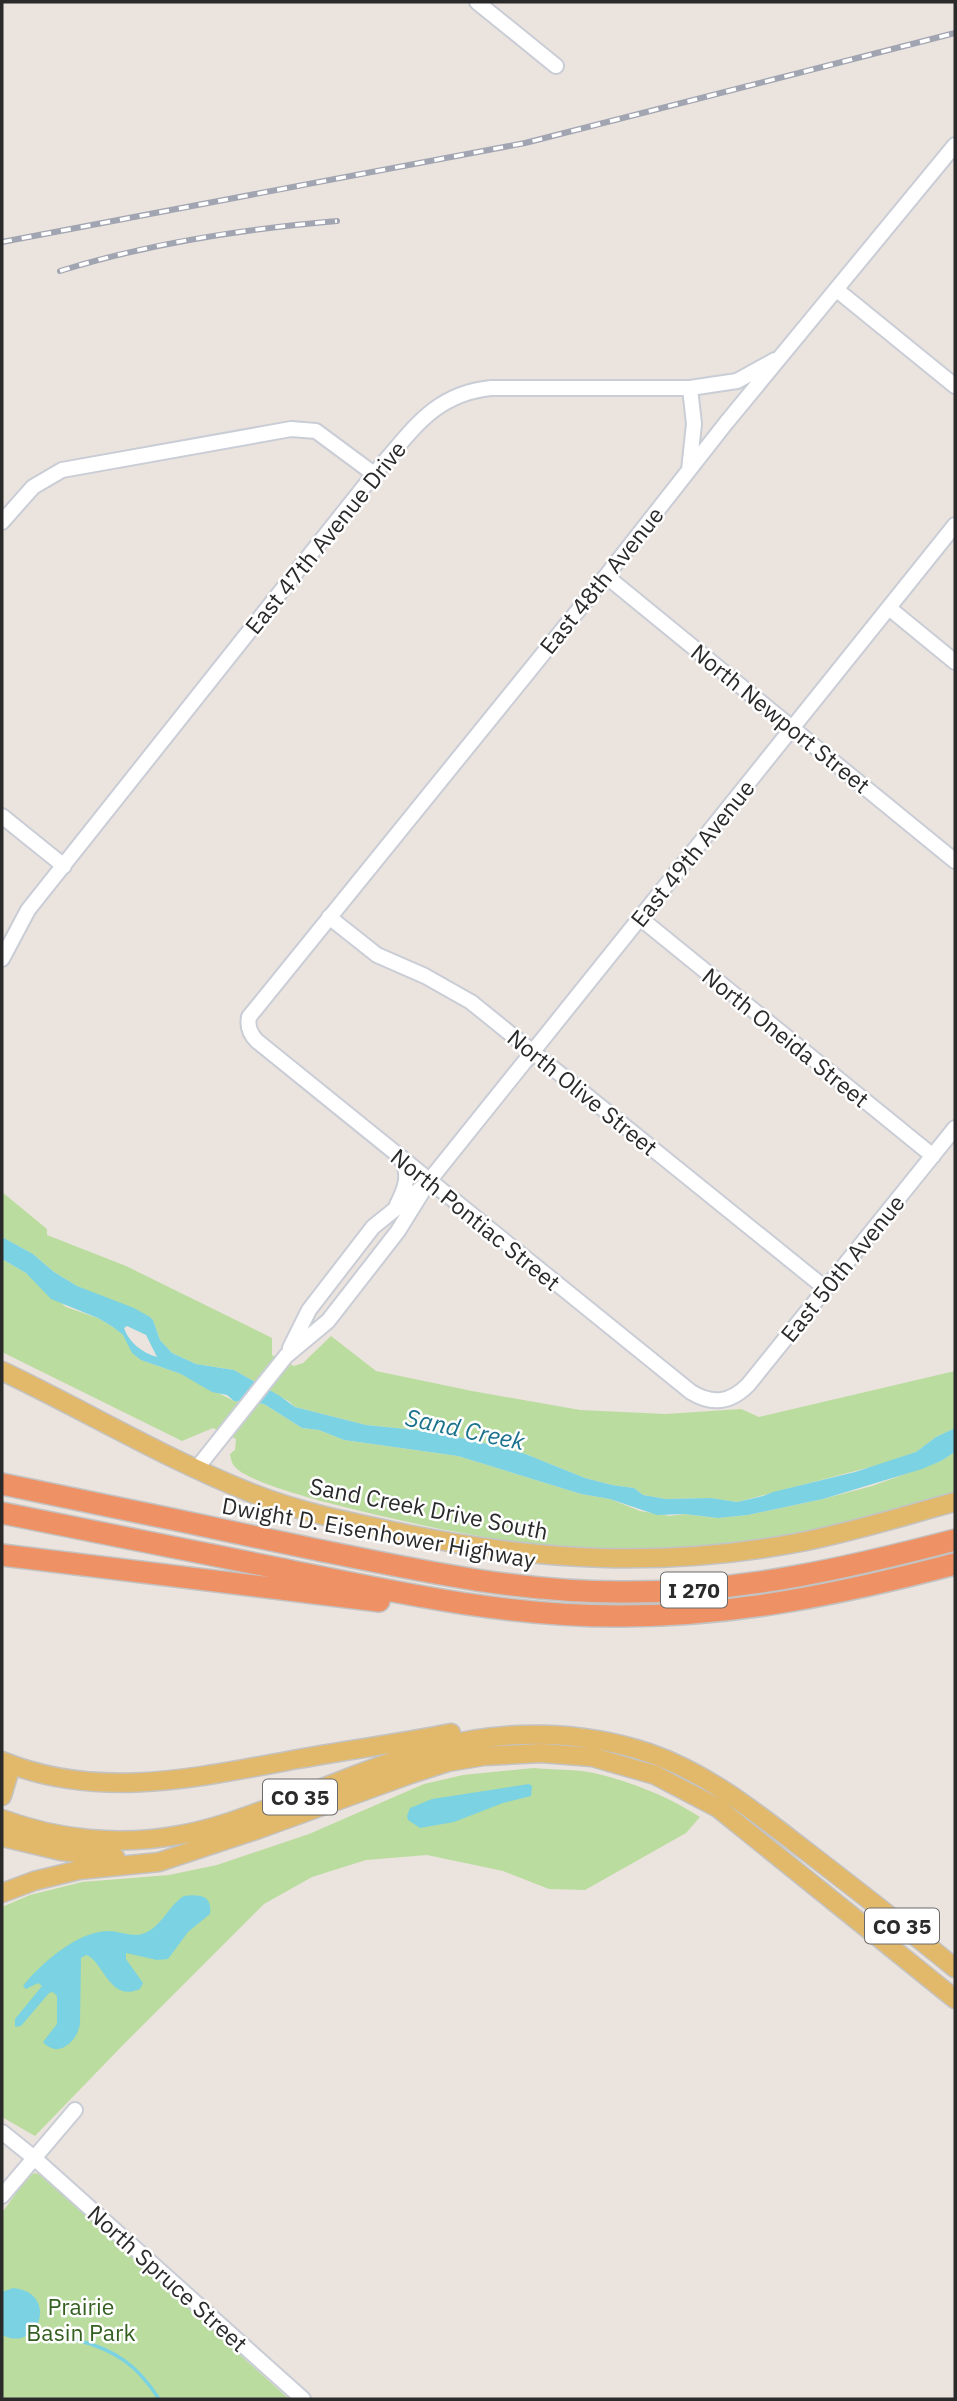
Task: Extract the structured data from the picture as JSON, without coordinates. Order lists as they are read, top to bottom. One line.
{"streets":{"highway":["Dwight D. Eisenhower Highway","I 270"],"main road":["Sand Creek Drive South","CO 35"],"street":["East 47th Avenue Drive","East 48th Avenue","North Newport Street","East 49th Avenue","North Oneida Street","North Olive Street","North Pontiac Street","East 50th Avenue","North Spruce Street"]},"crossings":[["East 47th Avenue Drive","East 48th Avenue"],["East 48th Avenue","North Newport Street"],["East 48th Avenue","North Olive Street"],["East 48th Avenue","North Pontiac Street"],["North Newport Street","East 49th Avenue"],["East 49th Avenue","North Oneida Street"],["East 49th Avenue","North Olive Street"],["East 49th Avenue","North Pontiac Street"],["East 49th Avenue","Sand Creek Drive South"],["North Oneida Street","East 50th Avenue"],["North Olive Street","East 50th Avenue"],["North Pontiac Street","East 50th Avenue"]],"water":["Sand Creek"],"parks":["Prairie Basin Park"]}
